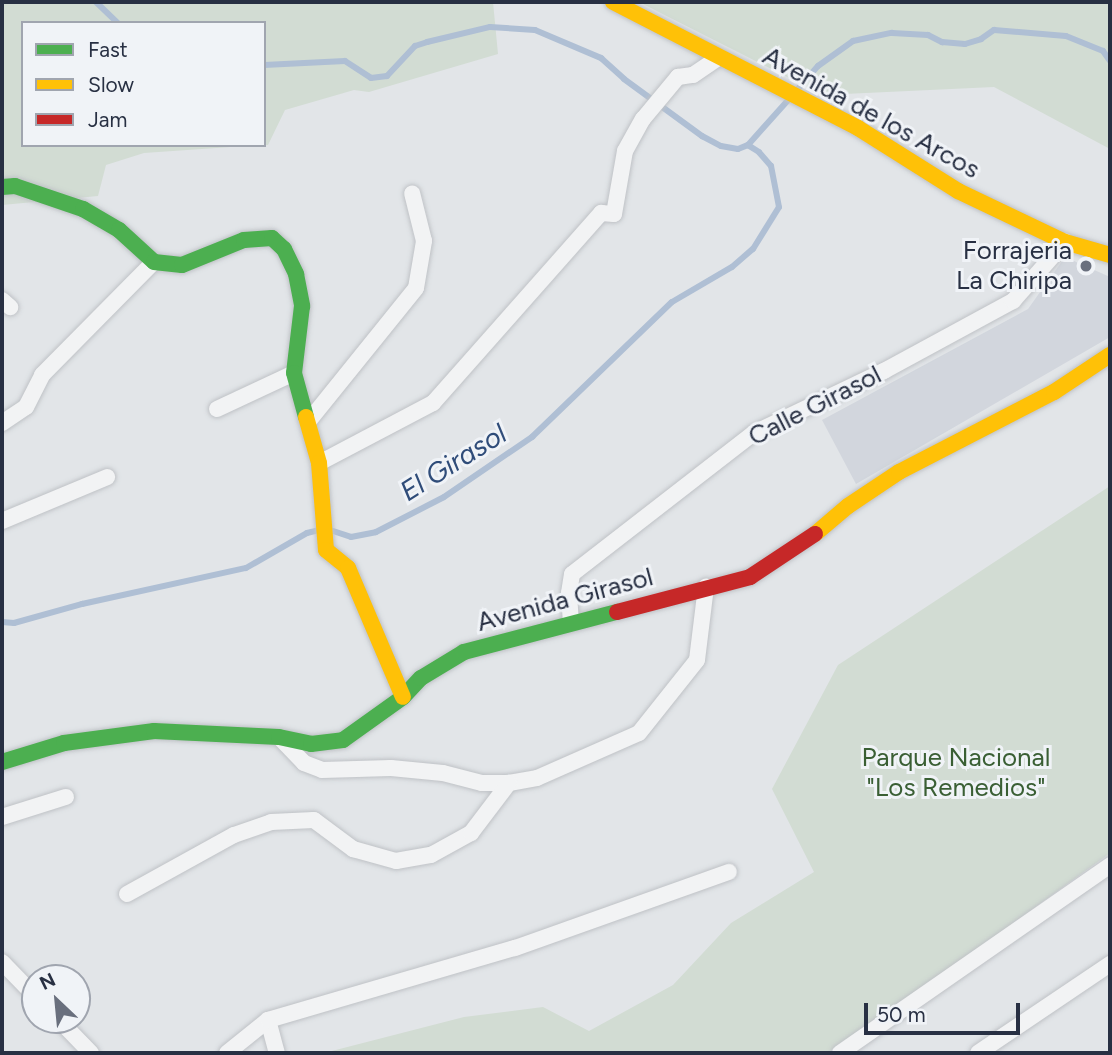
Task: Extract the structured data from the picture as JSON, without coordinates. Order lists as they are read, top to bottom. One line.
{"streets":{"street":["Avenida de los Arcos","Calle Girasol","Avenida Girasol"]},"crossings":[["Avenida de los Arcos","Calle Girasol"],["Calle Girasol","Avenida Girasol"]],"water":["El Girasol"],"parks":["Parque Nacional \"Los Remedios\""],"places":["Forrajeria La Chiripa"],"legend":["Fast","Slow","Jam"],"scale_bar":"50 m","north":"top left"}
